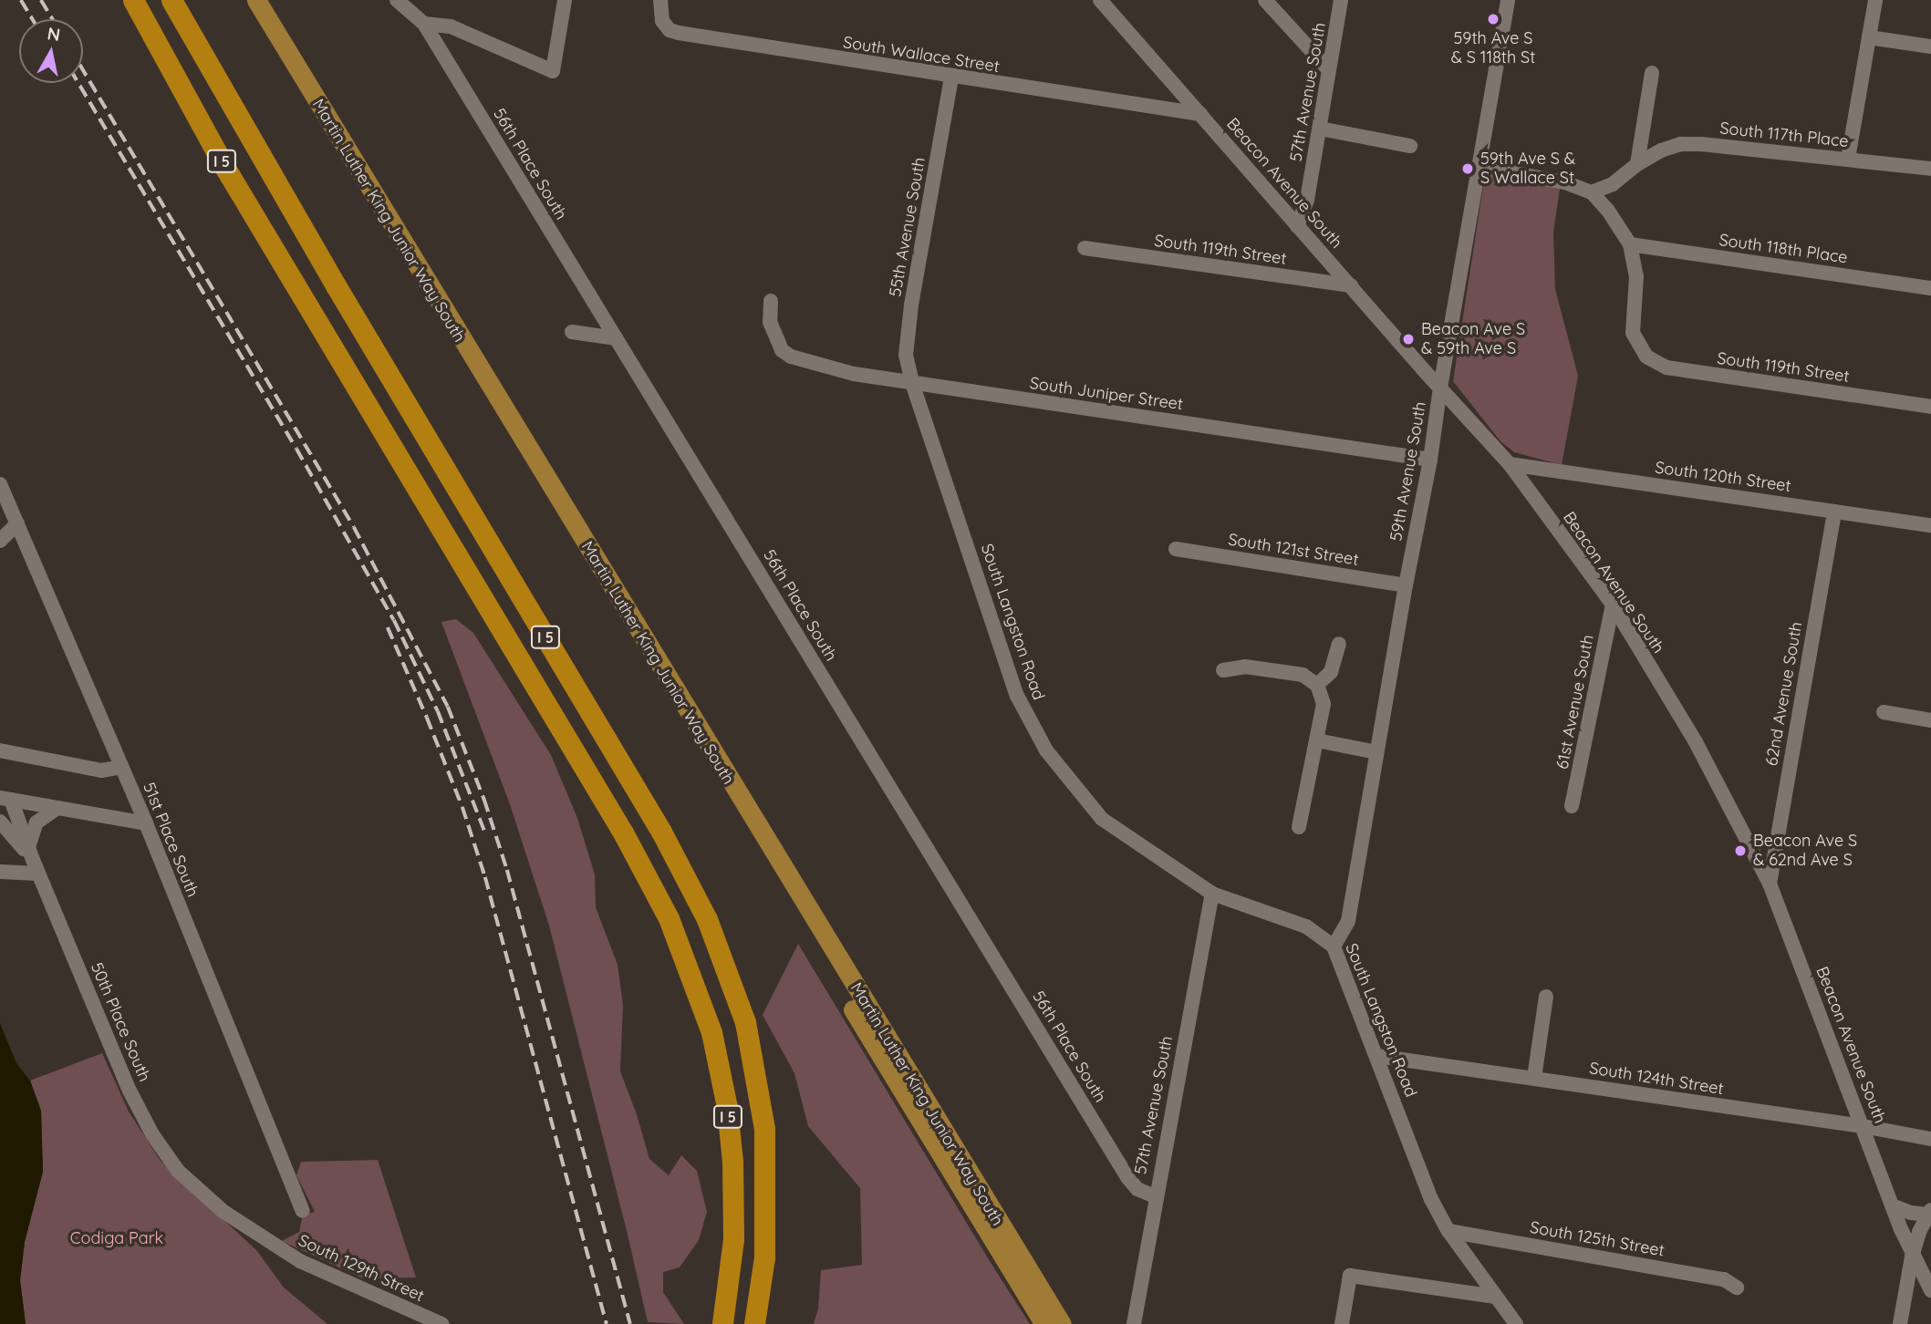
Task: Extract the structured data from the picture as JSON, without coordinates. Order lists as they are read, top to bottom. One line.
{"streets":{"highway":["I 5"],"main road":["Martin Luther King Junior Way South"],"street":["South Wallace Street","57th Avenue South","South 117th Place","56th Place South","Beacon Avenue South","55th Avenue South","South 118th Place","South 119th Street","South Juniper Street","59th Avenue South","South 120th Street","South 121st Street","South Langston Road","62nd Avenue South","61st Avenue South","51st Place South","50th Place South","South 124th Street","South 125th Street","South 129th Street"]},"crossings":[["South Wallace Street","Beacon Avenue South"],["South Wallace Street","55th Avenue South"],["57th Avenue South","56th Place South"],["57th Avenue South","Beacon Avenue South"],["57th Avenue South","South Langston Road"],["Beacon Avenue South","South 119th Street"],["Beacon Avenue South","59th Avenue South"],["Beacon Avenue South","South 120th Street"],["Beacon Avenue South","62nd Avenue South"],["Beacon Avenue South","61st Avenue South"],["Beacon Avenue South","South 124th Street"],["55th Avenue South","South Juniper Street"],["55th Avenue South","South Langston Road"],["South 118th Place","South 119th Street"],["South Juniper Street","59th Avenue South"],["South Juniper Street","South Langston Road"],["59th Avenue South","South 121st Street"],["59th Avenue South","South Langston Road"],["South 120th Street","62nd Avenue South"],["South Langston Road","South 124th Street"],["South Langston Road","South 125th Street"],["50th Place South","South 129th Street"]],"parks":["Codiga Park"],"places":["59th Ave S & S 118th St","59th Ave S & S Wallace St","Beacon Ave S & 59th Ave S","Beacon Ave S & 62nd Ave S"],"north":"top"}
